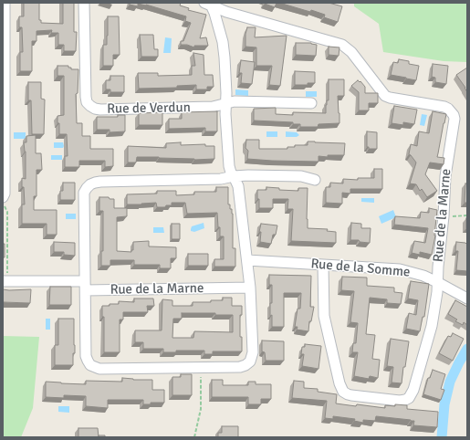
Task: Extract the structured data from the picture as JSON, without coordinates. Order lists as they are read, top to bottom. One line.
{"streets":{"street":["Rue de Verdun","Rue de la Marne","Rue de la Somme"]},"crossings":[["Rue de la Marne","Rue de la Somme"]]}
